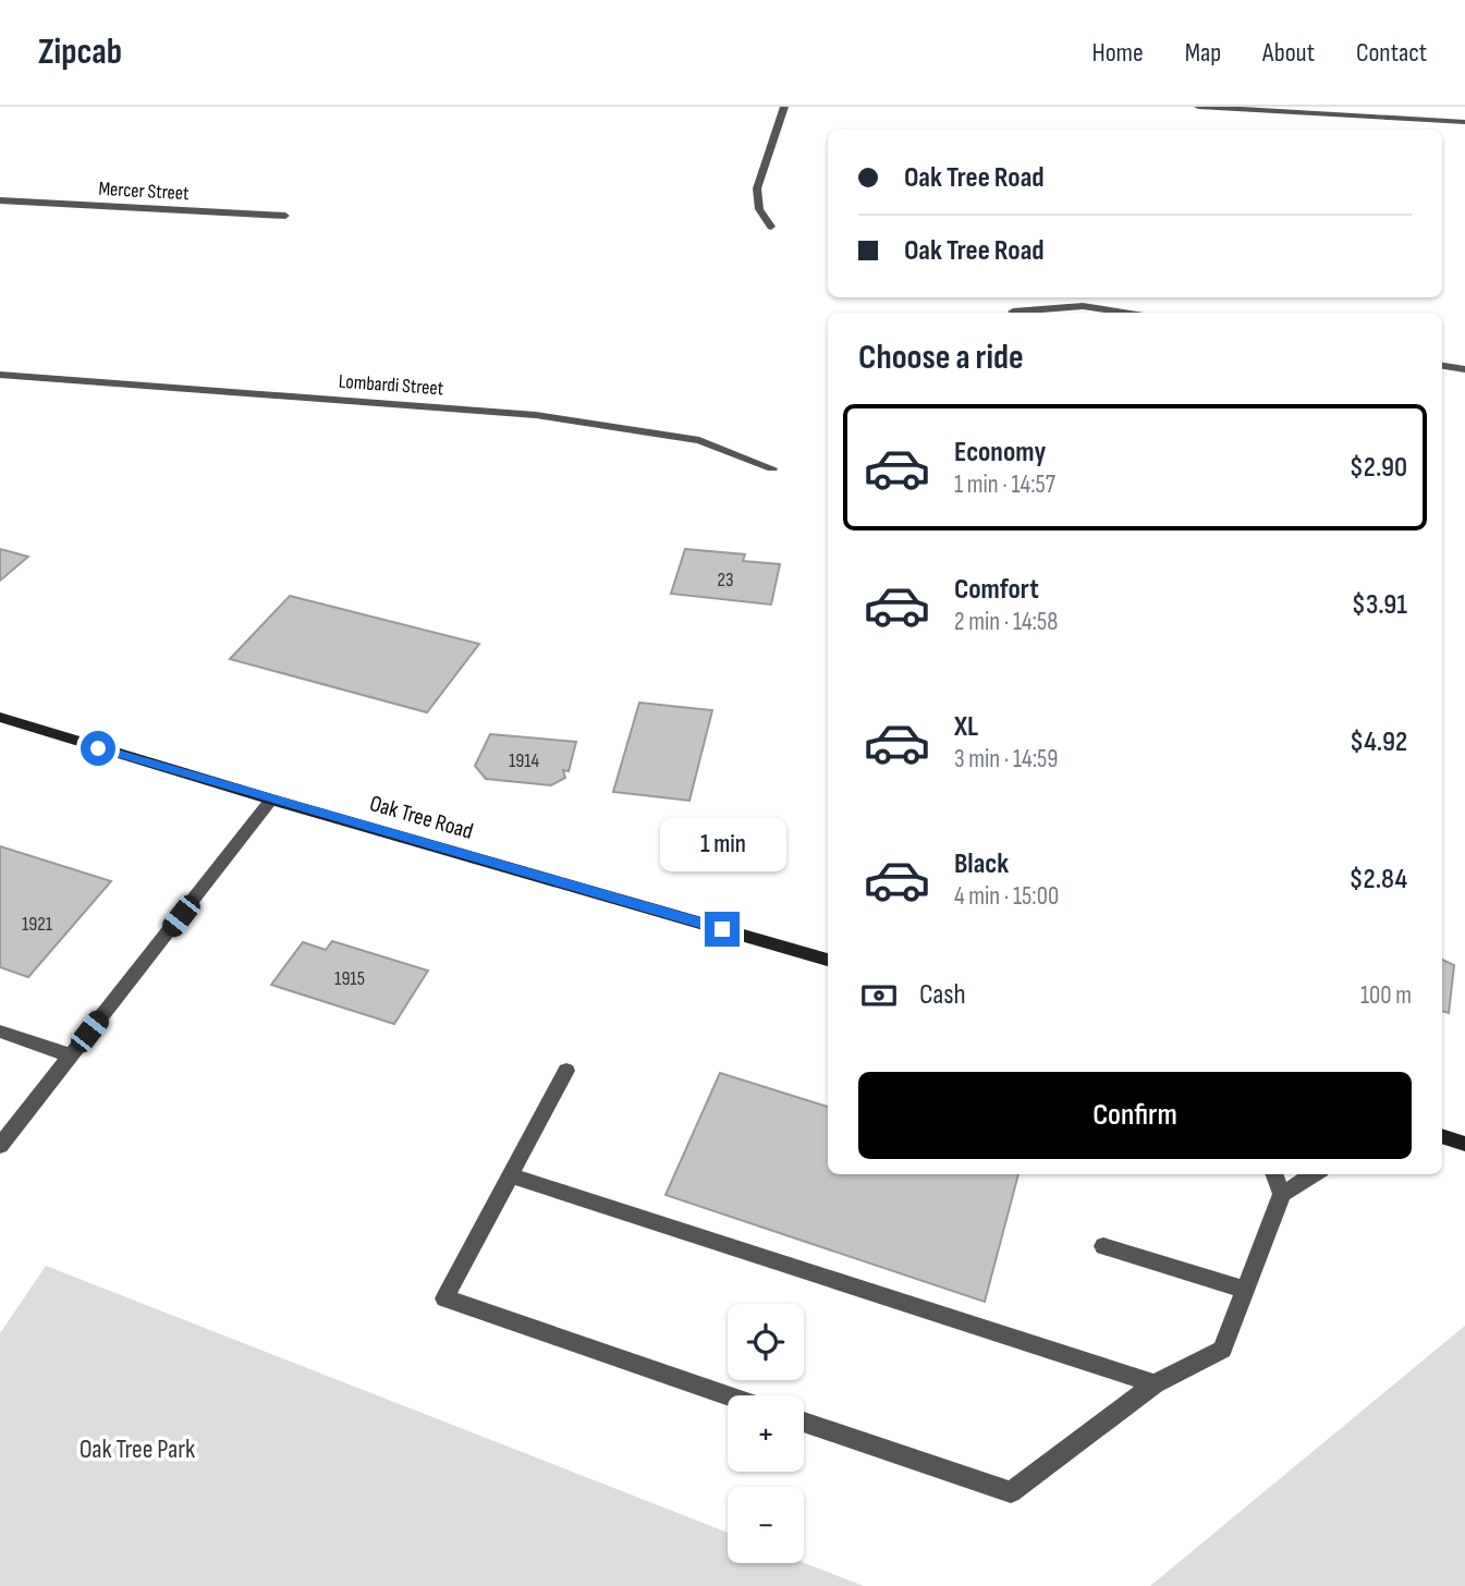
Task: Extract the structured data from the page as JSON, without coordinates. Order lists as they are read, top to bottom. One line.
{"streets":{"main road":["Oak Tree Road"],"street":["Mercer Street","Lombardi Street"]},"parks":["Oak Tree Park"],"house_numbers":["23","1914","1921","1915"],"page":{"header":"Zipcab","nav":["Home","Map","About","Contact"],"banner":["Oak Tree Road","Oak Tree Road"],"heading":"Choose a ride","list":[{"name":"Economy","note":"1 min · 14:57","value":"$2.90"},{"name":"Comfort","note":"2 min · 14:58","value":"$3.91"},{"name":"XL","note":"3 min · 14:59","value":"$4.92"},{"name":"Black","note":"4 min · 15:00","value":"$2.84"}],"bubble":"1 min","pay":["Cash","100 m"],"buttons":"Confirm","map_buttons":["+","−"]}}
